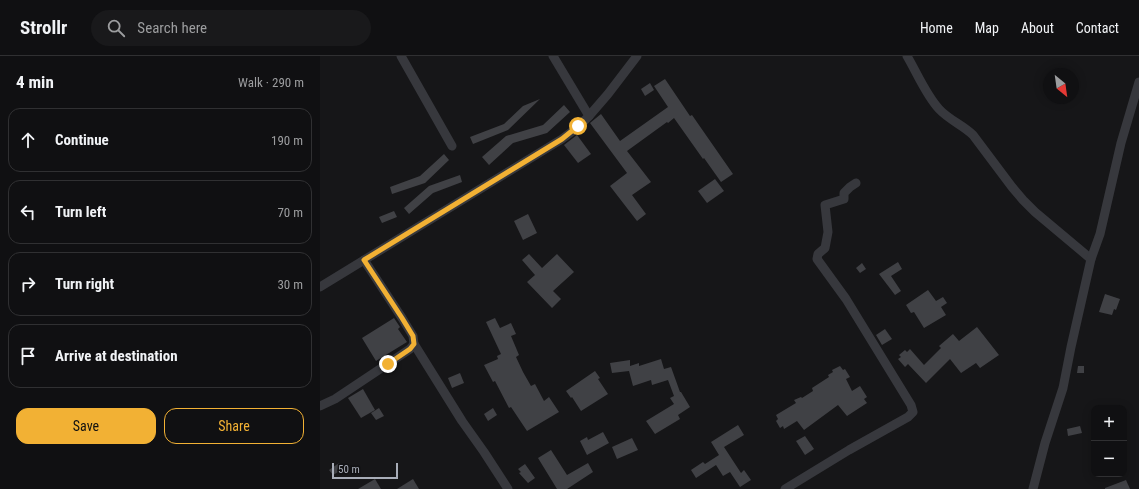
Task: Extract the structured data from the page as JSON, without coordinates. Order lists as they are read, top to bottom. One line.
{"scale_bar":"50 m","north":"bottom right","page":{"header":"Strollr","search":"Search here","nav":["Home","Map","About","Contact"],"heading":["4 min","Walk · 290 m"],"list":[["Continue","190 m"],["Turn left","70 m"],["Turn right","30 m"],"Arrive at destination"],"buttons":["Save","Share"],"map_buttons":["+","−"],"scale":"50 m"}}
